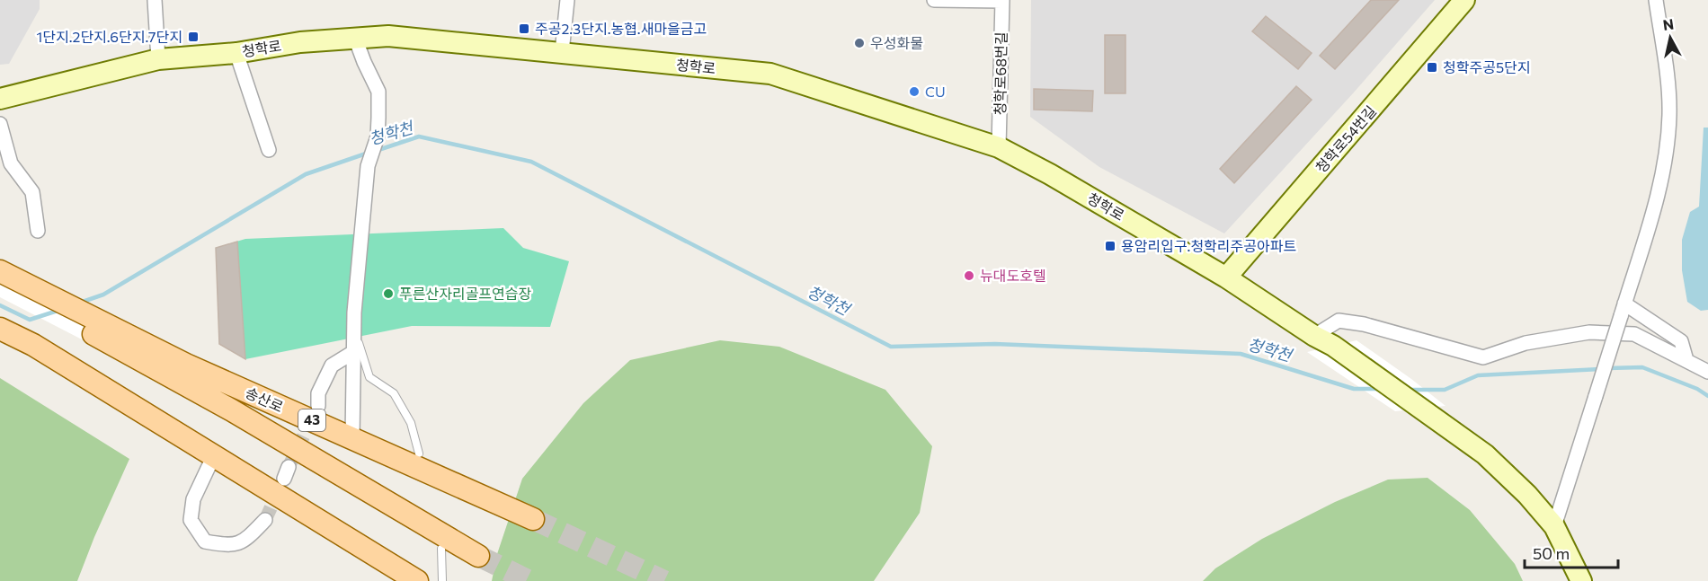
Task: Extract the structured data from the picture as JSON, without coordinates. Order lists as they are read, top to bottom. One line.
{"streets":{"main road":["송산로","43"],"street":["청학로","청학로68번길","청학로54번길"]},"crossings":[["청학로","청학로68번길"],["청학로","청학로54번길"]],"water":["청학천"],"places":{"transit":["주공2.3단지.농협.새마을금고","1단지.2단지.6단지.7단지","청학주공5단지","용암리입구.청학리주공아파트"],"other":["우성화물","CU","뉴대도호텔","푸른산자리골프연습장"]},"scale_bar":"50 m","north":"top"}
